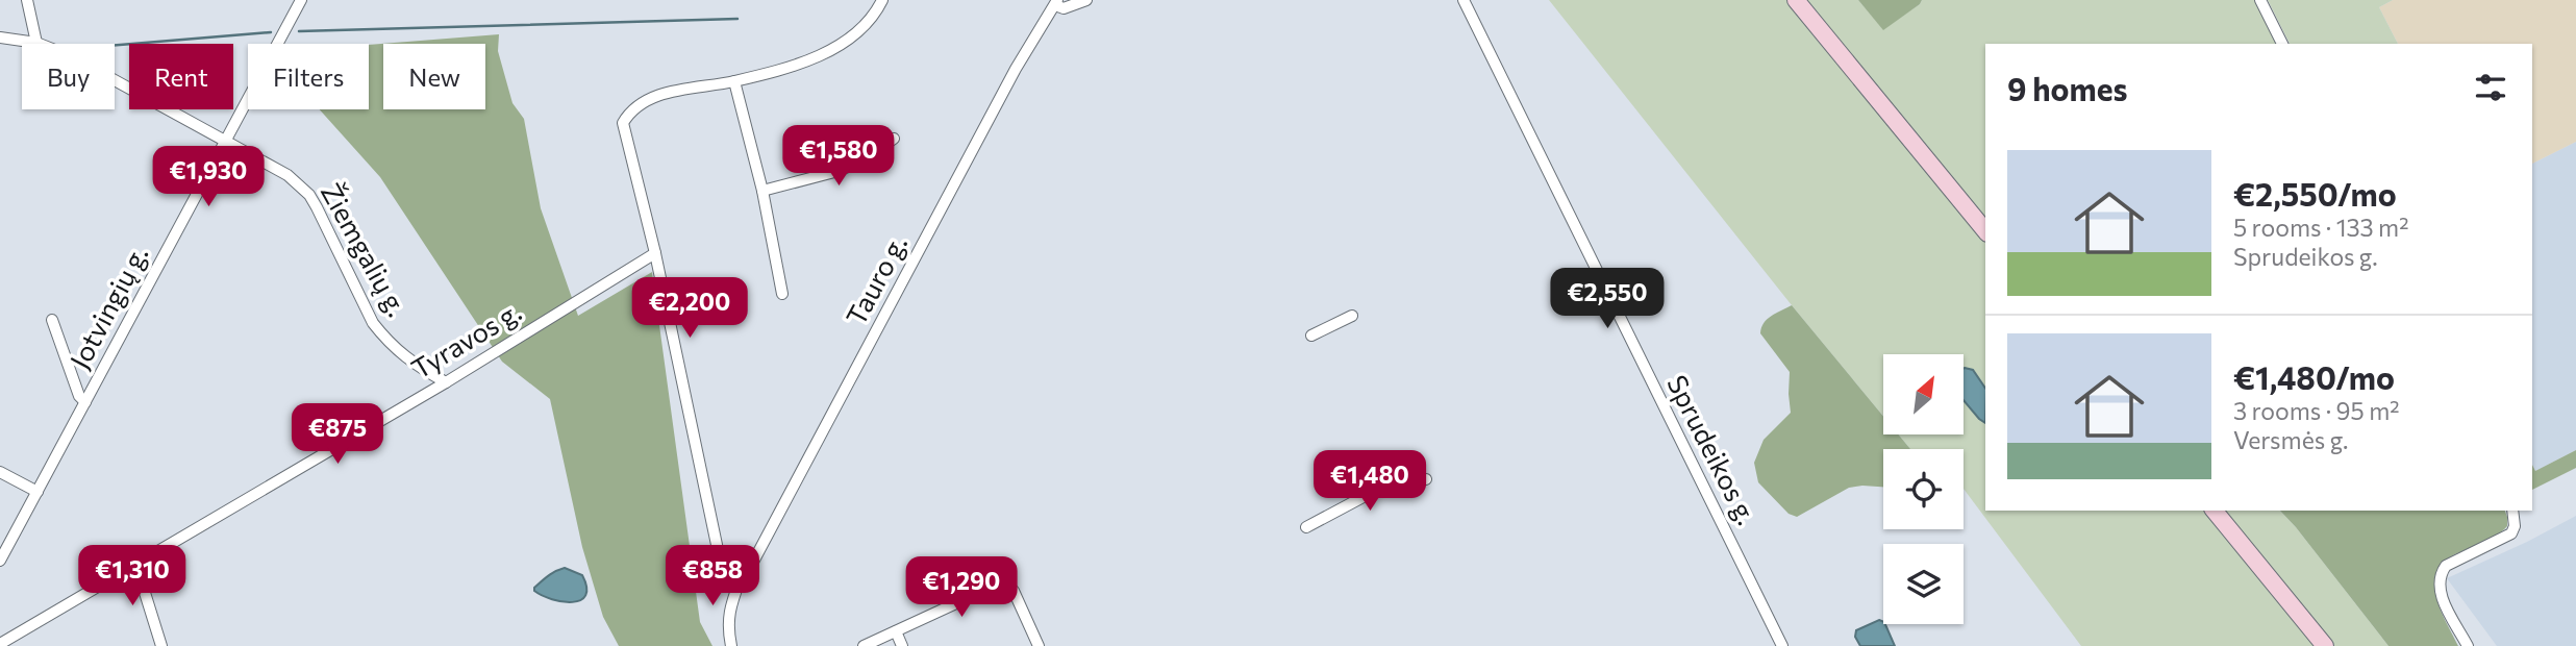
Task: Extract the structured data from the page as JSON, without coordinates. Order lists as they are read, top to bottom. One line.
{"streets":{"street":["Žiemgalių g.","Tauro g.","Jotvingių g.","Tyravos g.","Sprudeikos g."]},"crossings":[["Žiemgalių g.","Jotvingių g."],["Žiemgalių g.","Tyravos g."]],"north":"top right","page":{"chip":["Buy","Rent","Filters","New"],"heading":"9 homes","price":["€1,580","€1,930","€2,550","€2,200","€875","€1,480","€1,310","€858","€1,290"],"list":[{"name":"€2,550/mo","note":"5 rooms · 133 m² · Sprudeikos g."},{"name":"€1,480/mo","note":"3 rooms · 95 m² · Versmės g."}]}}
